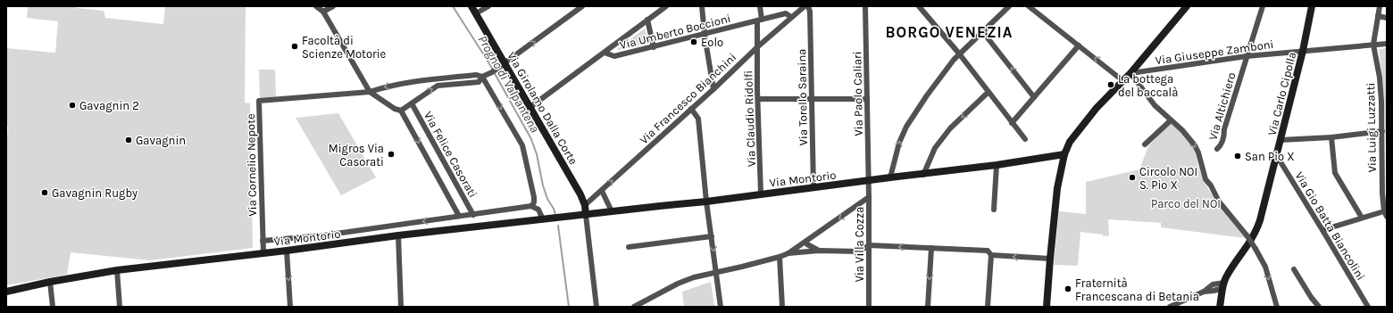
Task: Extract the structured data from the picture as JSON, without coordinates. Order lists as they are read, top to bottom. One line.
{"streets":{"street":["Via Umberto Boccioni","Via Giuseppe Zamboni","Via Paolo Caliari","Via Carlo Cipolla","Via Torello Saraina","Via Francesco Bianchini","Via Altichiero","Via Girolamo Dalla Corte","Via Claudio Ridolfi","Via Luigi Luzzatti","Via Felice Casorati","Via Cornelio Nepote","Via Montorio","Via Gio Batta Biancolini","Via Villa Cozza"]},"crossings":[["Via Umberto Boccioni","Via Francesco Bianchini"],["Via Umberto Boccioni","Via Claudio Ridolfi"],["Via Giuseppe Zamboni","Via Carlo Cipolla"],["Via Giuseppe Zamboni","Via Altichiero"],["Via Giuseppe Zamboni","Via Luigi Luzzatti"],["Via Paolo Caliari","Via Montorio"],["Via Paolo Caliari","Via Villa Cozza"],["Via Carlo Cipolla","Via Gio Batta Biancolini"],["Via Torello Saraina","Via Montorio"],["Via Francesco Bianchini","Via Girolamo Dalla Corte"],["Via Francesco Bianchini","Via Claudio Ridolfi"],["Via Girolamo Dalla Corte","Via Montorio"],["Via Claudio Ridolfi","Via Montorio"],["Via Felice Casorati","Via Montorio"],["Via Cornelio Nepote","Via Montorio"],["Via Montorio","Via Villa Cozza"]],"one_way":["Via Francesco Bianchini"],"districts":["BORGO VENEZIA"],"water":["Progno di Valpantena"],"parks":["Parco del NOI"],"places":["Eolo","Facoltà di Scienze Motorie","La bottega del baccalà","Gavagnin 2","Gavagnin","Migros Via Casorati","San Pio X","Circolo NOI S. Pio X","Gavagnin Rugby","Fraternità Francescana di Betania"]}
